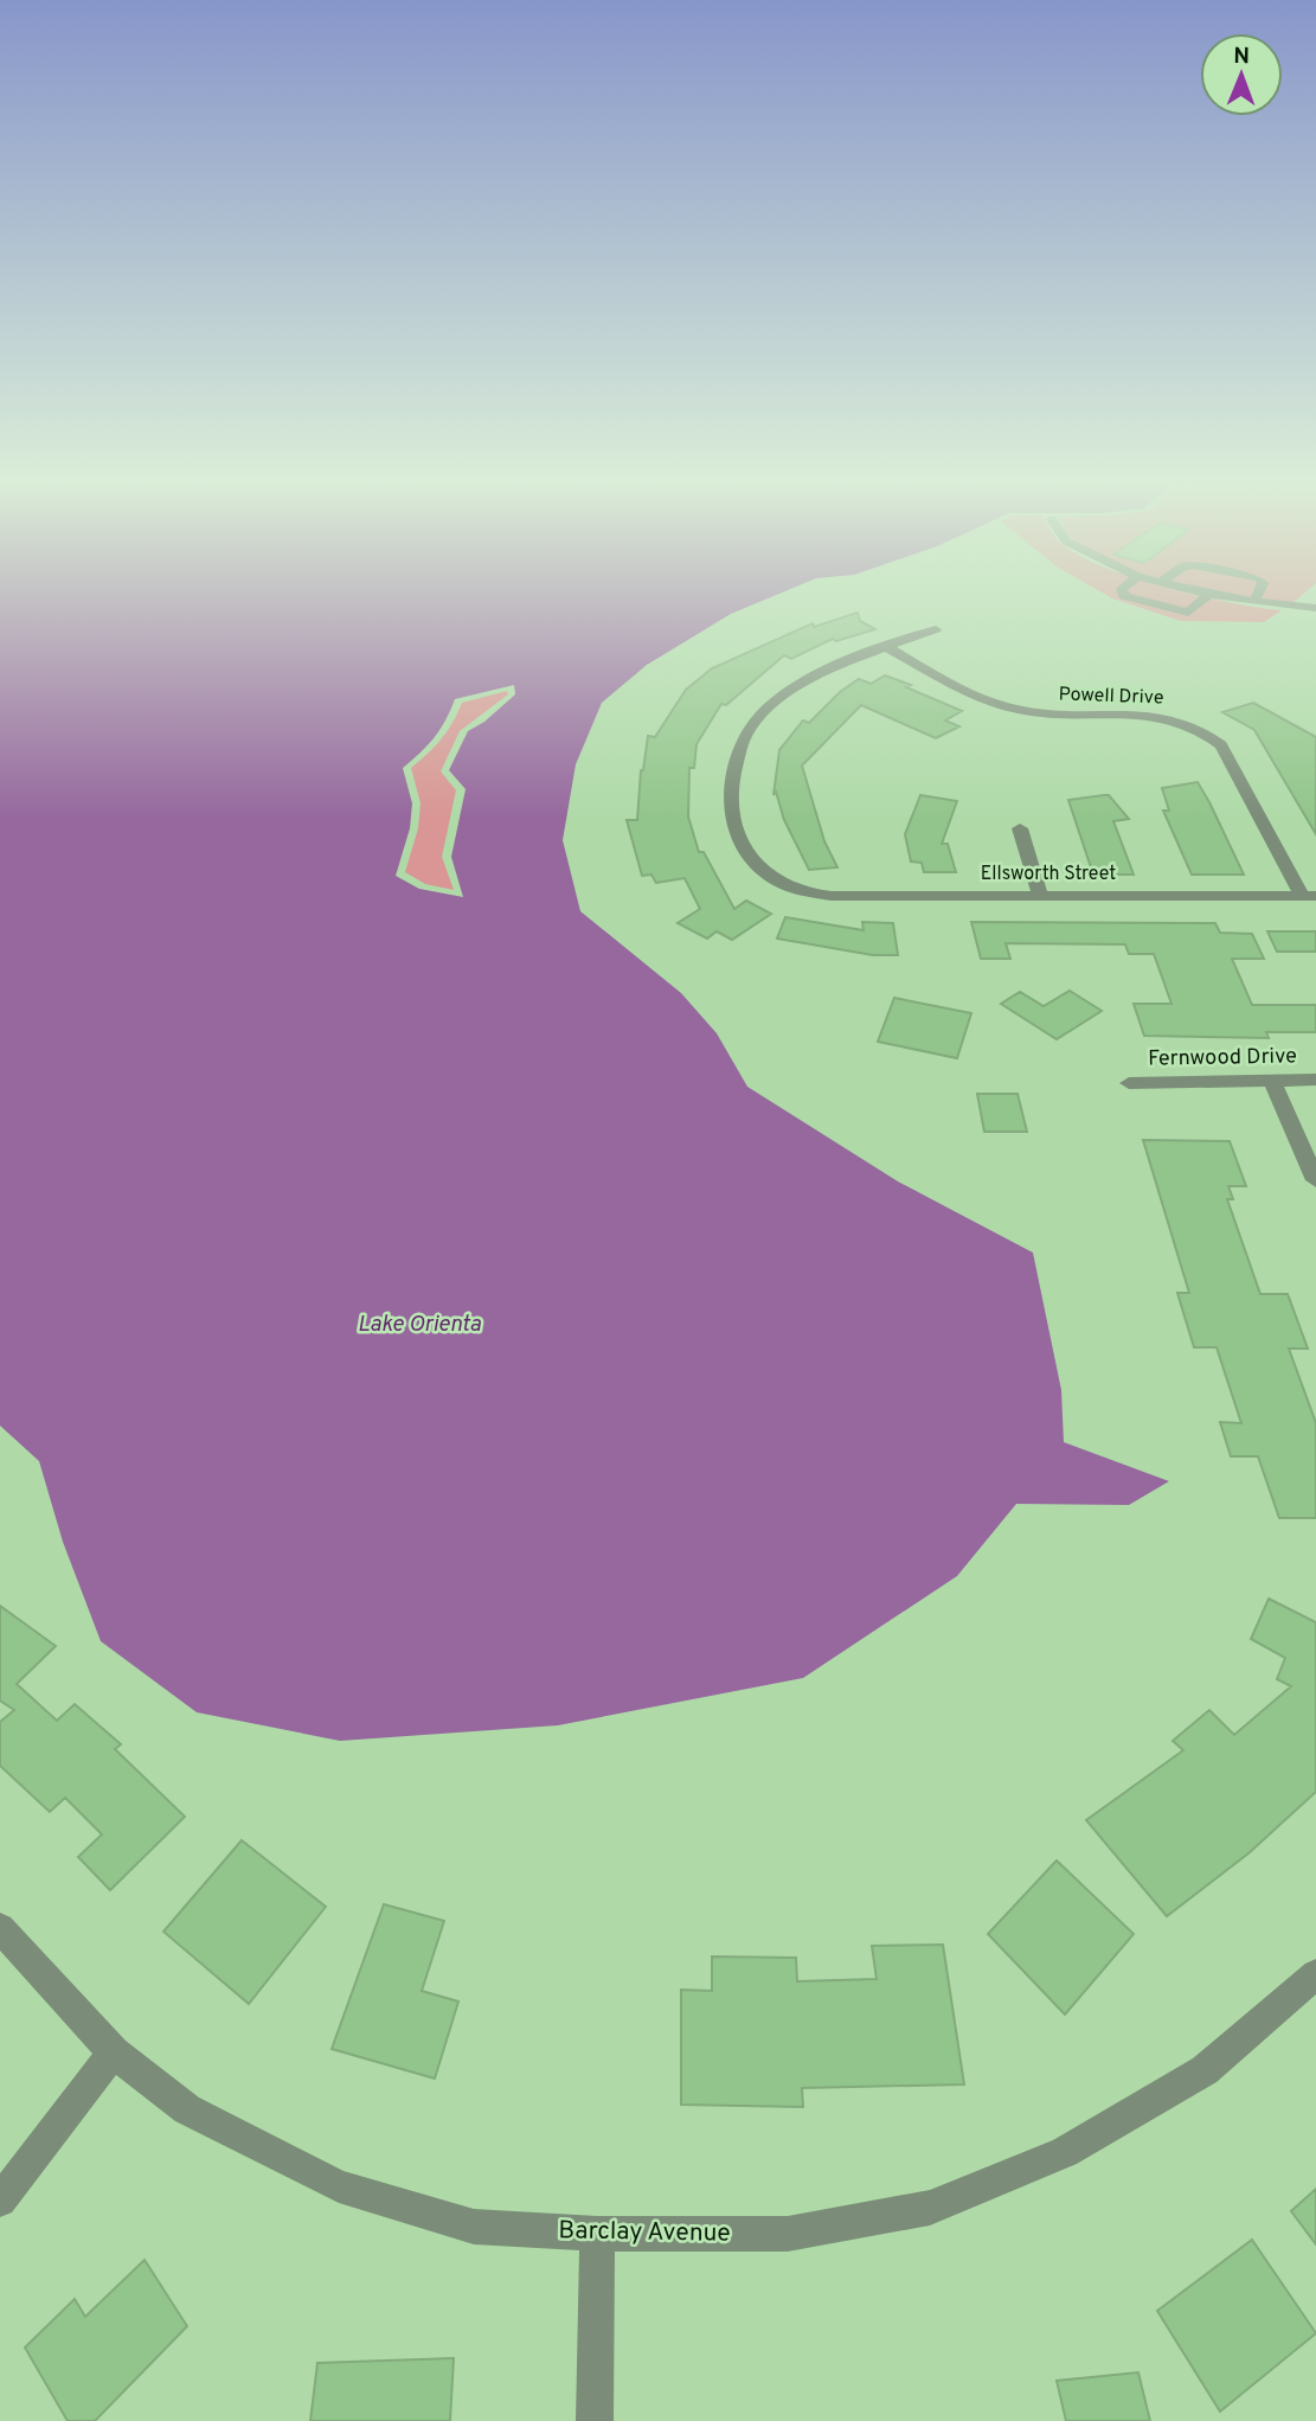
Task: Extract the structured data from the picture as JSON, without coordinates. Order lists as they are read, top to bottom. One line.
{"streets":{"street":["Powell Drive","Ellsworth Street","Fernwood Drive","Barclay Avenue"]},"crossings":[["Powell Drive","Ellsworth Street"]],"water":["Lake Orienta"],"north":"top"}
